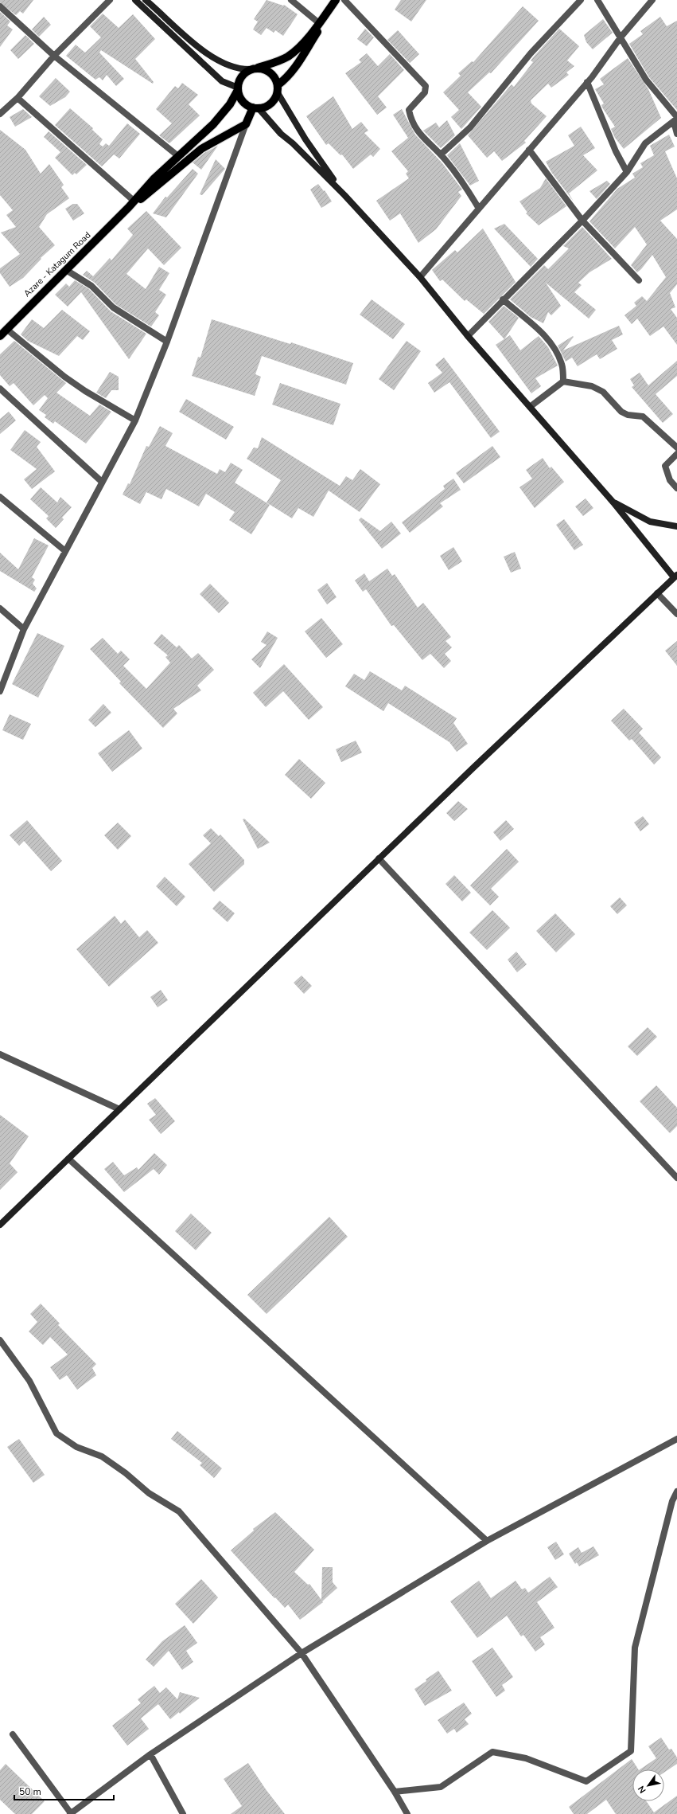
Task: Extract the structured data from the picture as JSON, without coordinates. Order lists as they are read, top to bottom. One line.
{"streets":{"main road":["Azare - Katagum Road"]},"scale_bar":"50 m","north":"bottom left"}
